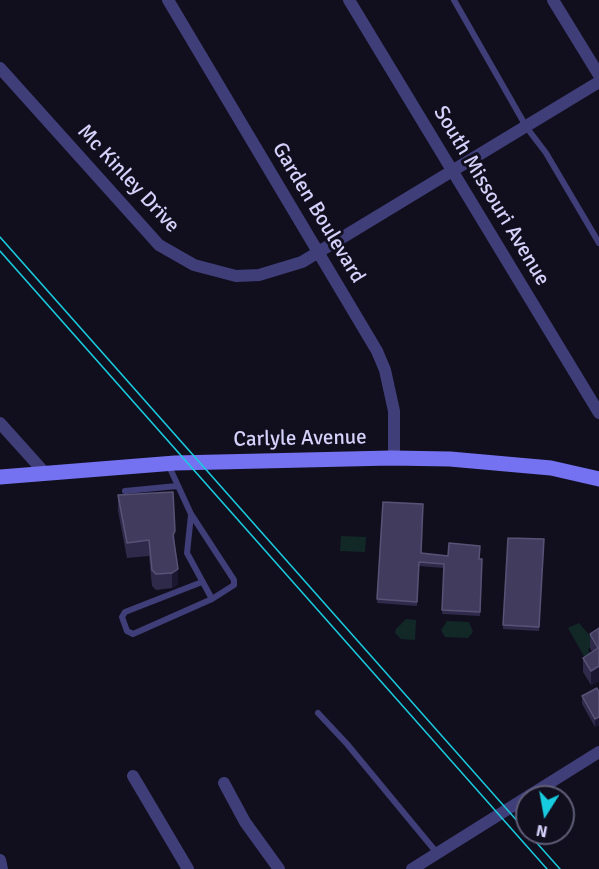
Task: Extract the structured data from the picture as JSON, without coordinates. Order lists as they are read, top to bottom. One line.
{"streets":{"main road":["Carlyle Avenue"],"street":["Mc Kinley Drive","South Missouri Avenue","Garden Boulevard"]},"crossings":[["Mc Kinley Drive","South Missouri Avenue"],["Mc Kinley Drive","Garden Boulevard"],["Garden Boulevard","Carlyle Avenue"]],"north":"bottom"}
